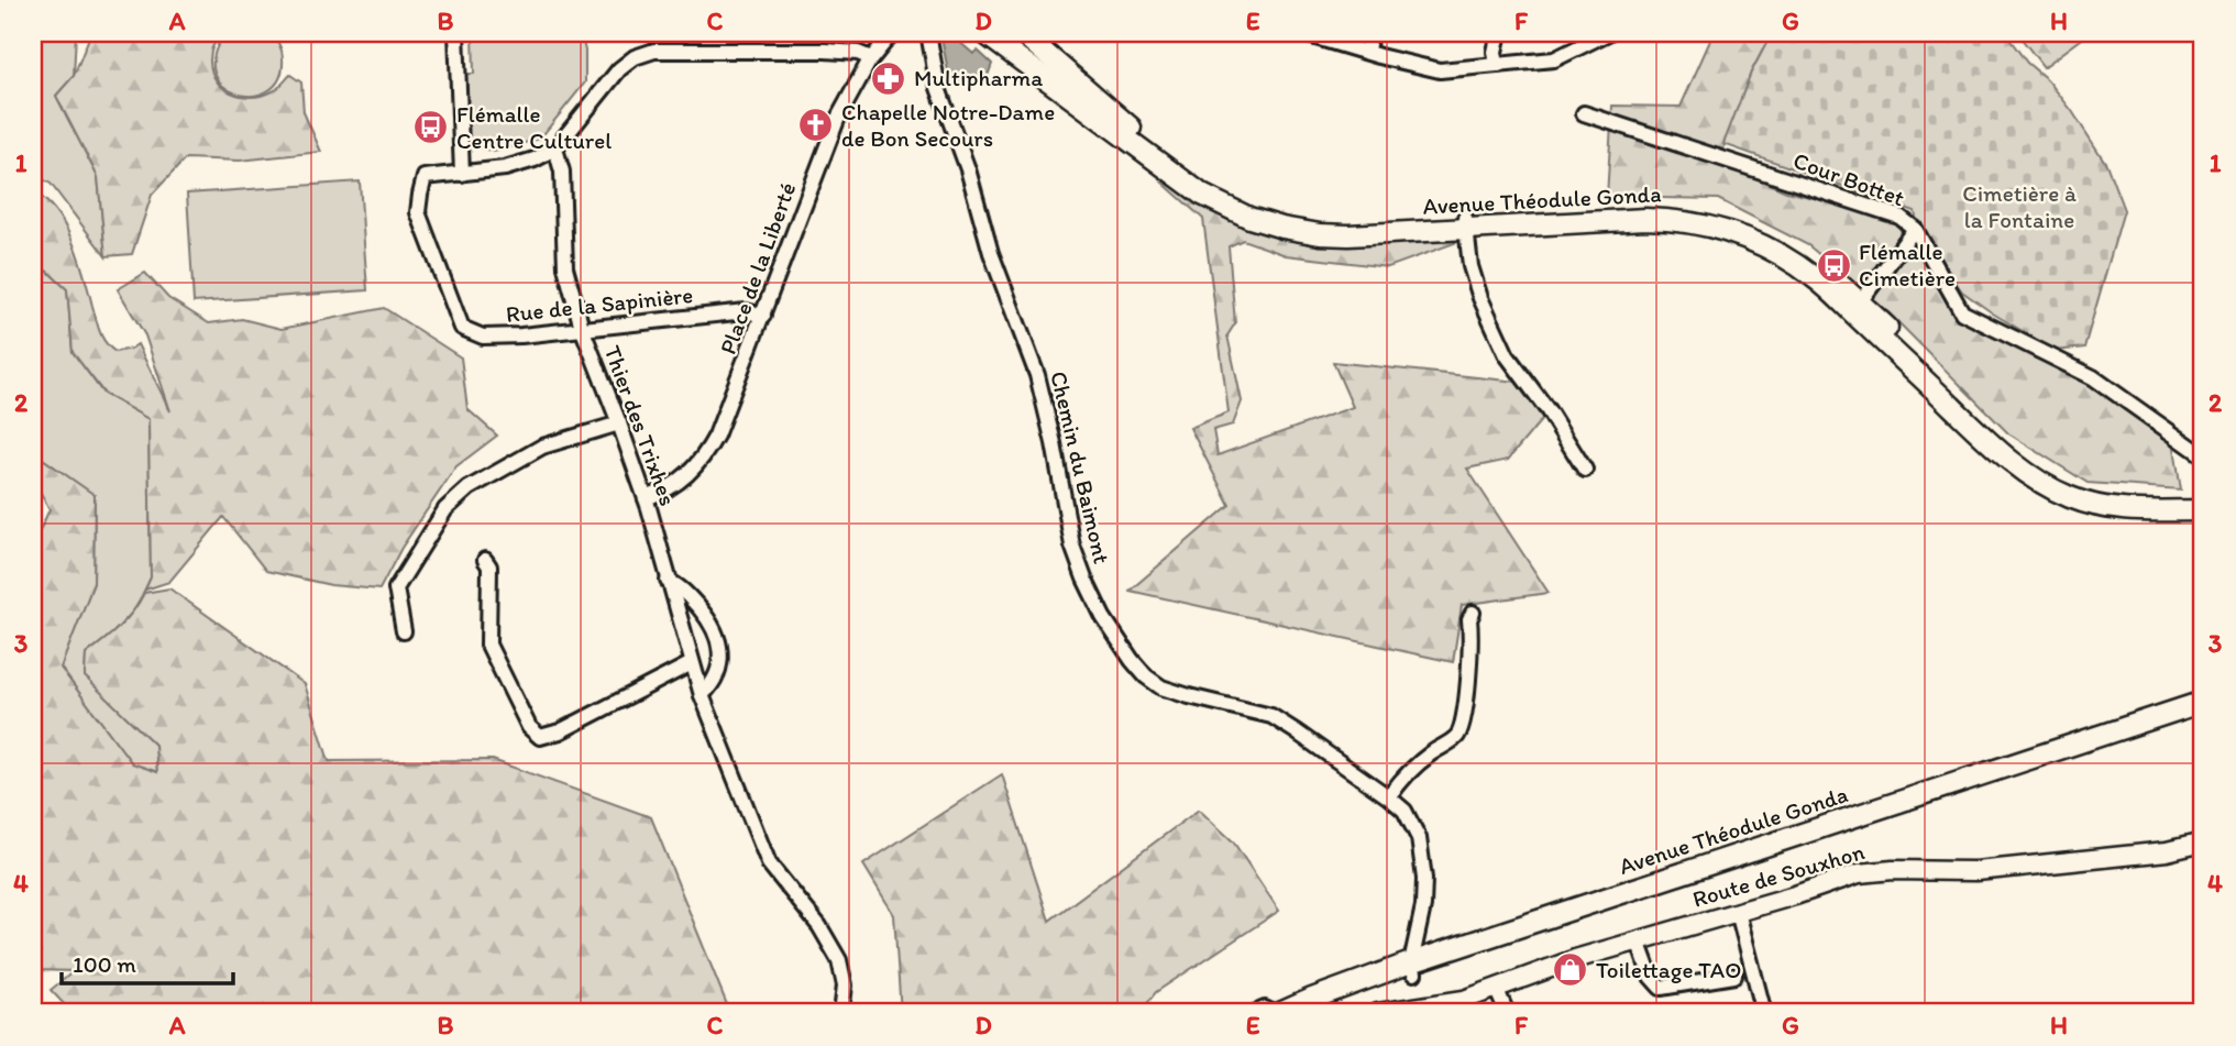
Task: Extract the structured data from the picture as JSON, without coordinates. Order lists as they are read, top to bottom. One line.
{"streets":{"main road":["Avenue Théodule Gonda"],"street":["Cour Bottet","Place de la Liberté","Rue de la Sapinière","Thier des Trixhes","Chemin du Baimont","Route de Souxhon"]},"crossings":[["Avenue Théodule Gonda","Chemin du Baimont"],["Place de la Liberté","Rue de la Sapinière"],["Place de la Liberté","Thier des Trixhes"],["Rue de la Sapinière","Thier des Trixhes"]],"parks":["Cimetière à la Fontaine"],"places":{"pharmacy":["Multipharma"],"church":["Chapelle Notre-Dame de Bon Secours"],"bus stop":["Flémalle Centre Culturel","Flémalle Cimetière"],"shop":["Toilettage TAO"]},"scale_bar":"100 m","grid":{"columns":["A","B","C","D","E","F","G","H"],"rows":["1","2","3","4"]}}
